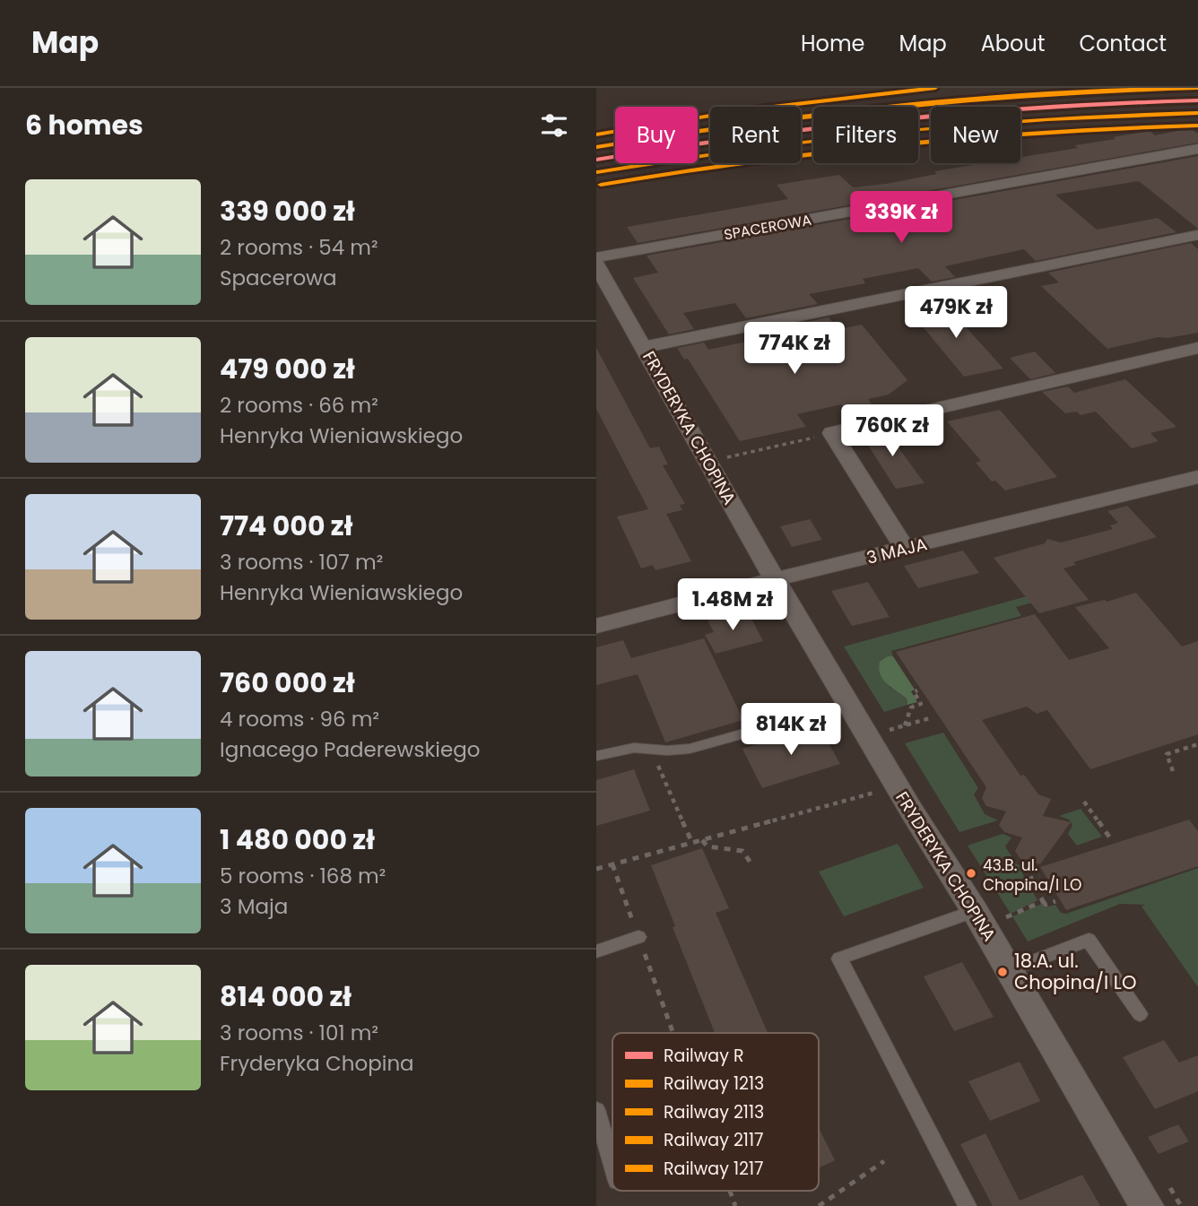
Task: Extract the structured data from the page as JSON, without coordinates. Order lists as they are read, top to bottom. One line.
{"streets":{"street":["SPACEROWA","FRYDERYKA CHOPINA","3 MAJA"]},"crossings":[["FRYDERYKA CHOPINA","3 MAJA"]],"places":["43.B. ul. Chopina/I LO","18.A. ul. Chopina/I LO"],"lines":["rail line 2113","rail line 1217","rail line R","rail line 1213","rail line 2117"],"legend":["Railway R","Railway 1213","Railway 2113","Railway 2117","Railway 1217"],"page":{"header":"Map","nav":["Home","Map","About","Contact"],"heading":"6 homes","chip":["Buy","Rent","Filters","New"],"list":[{"name":"339 000 zł","note":"2 rooms · 54 m² · Spacerowa"},{"name":"479 000 zł","note":"2 rooms · 66 m² · Henryka Wieniawskiego"},{"name":"774 000 zł","note":"3 rooms · 107 m² · Henryka Wieniawskiego"},{"name":"760 000 zł","note":"4 rooms · 96 m² · Ignacego Paderewskiego"},{"name":"1 480 000 zł","note":"5 rooms · 168 m² · 3 Maja"},{"name":"814 000 zł","note":"3 rooms · 101 m² · Fryderyka Chopina"}],"price":["339K zł","479K zł","774K zł","760K zł","1.48M zł","814K zł"]}}
